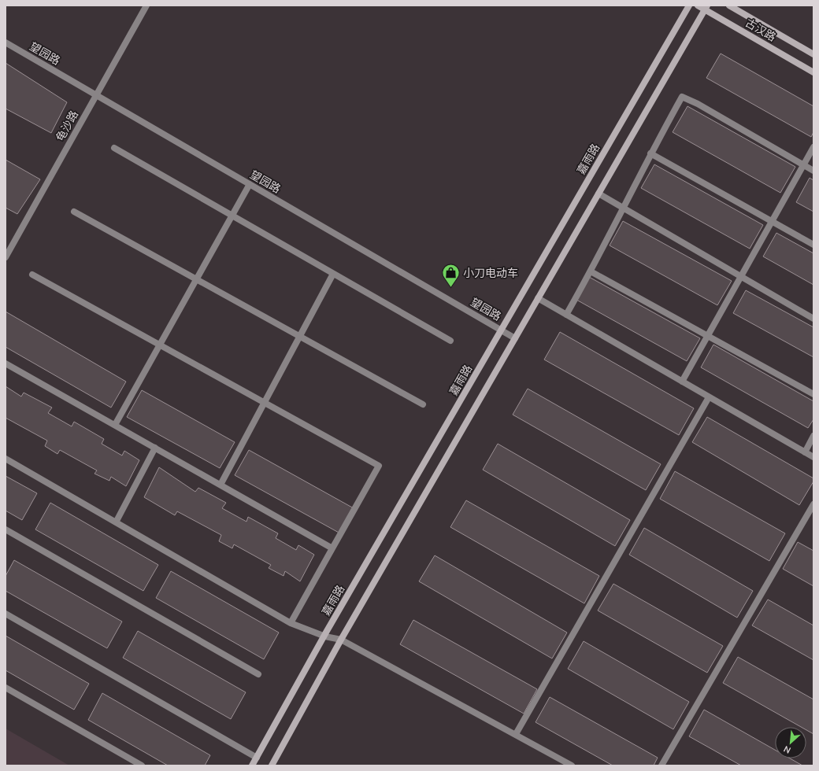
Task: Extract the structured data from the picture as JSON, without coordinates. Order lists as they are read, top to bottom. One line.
{"streets":{"main road":["古汉路","嘉雨路"],"street":["望园路","龟沙路"]},"crossings":[["望园路","龟沙路"],["望园路","嘉雨路"]],"places":{"shop":["小刀电动车"]},"north":"bottom left"}
